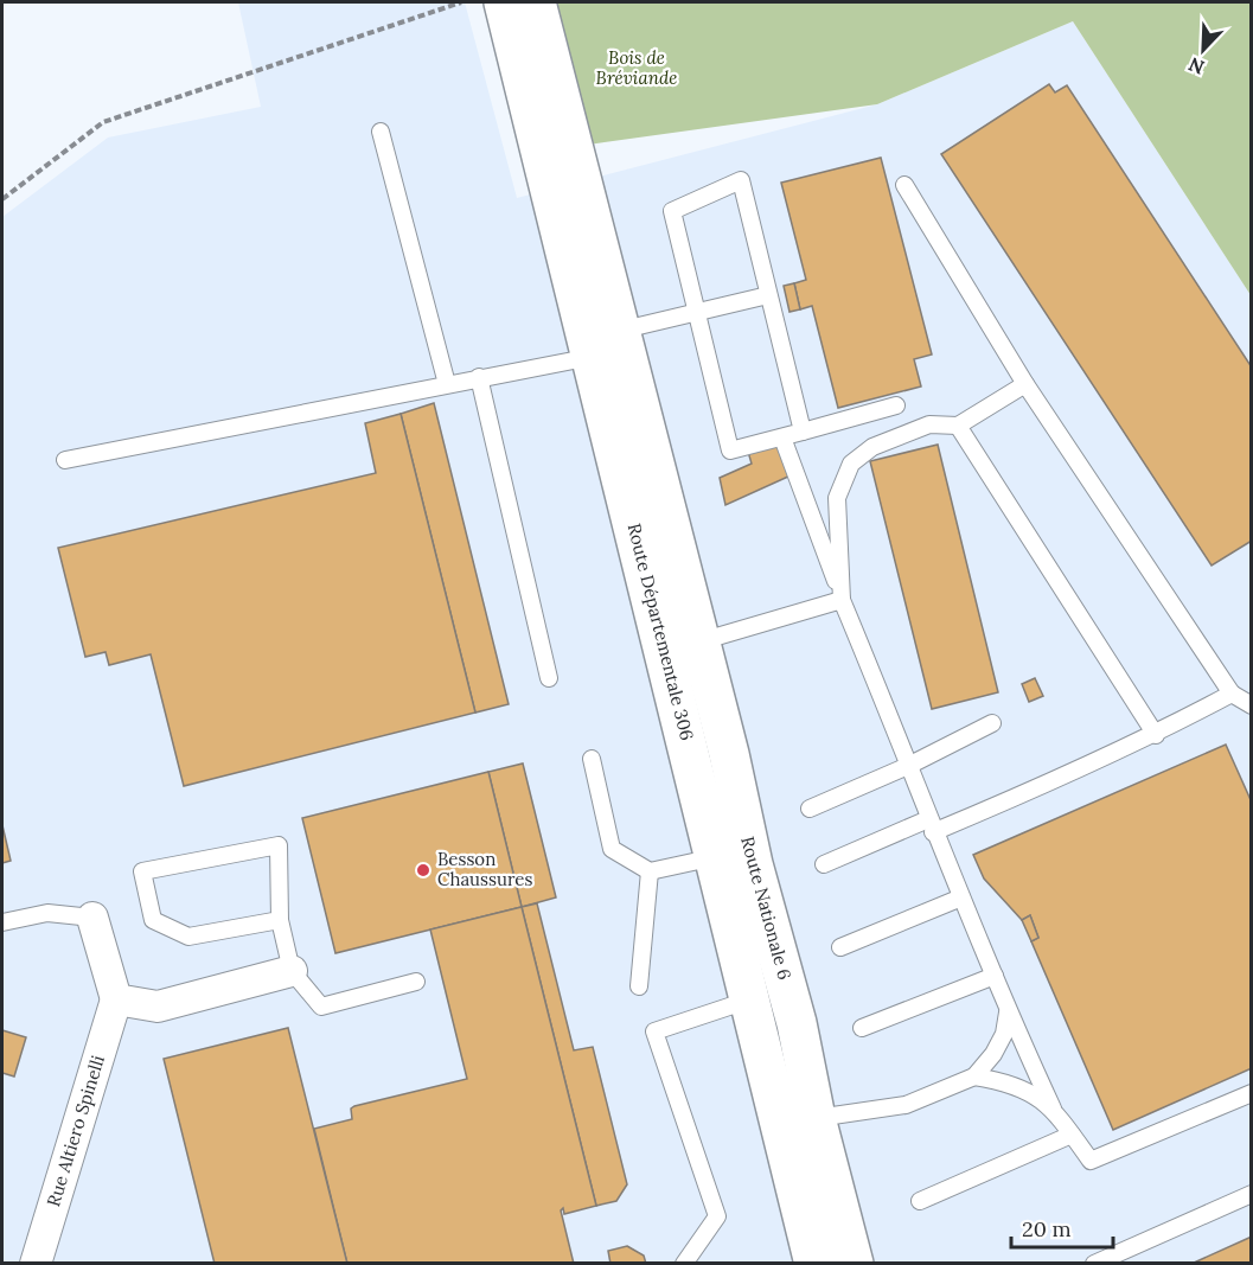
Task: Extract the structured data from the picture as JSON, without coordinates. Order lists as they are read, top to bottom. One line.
{"streets":{"main road":["Route Départementale 306","Route Nationale 6"],"street":["Rue Altiero Spinelli"]},"crossings":[["Route Départementale 306","Route Nationale 6"]],"parks":["Bois de Bréviande"],"places":["Besson Chaussures"],"scale_bar":"20 m","north":"bottom left"}
